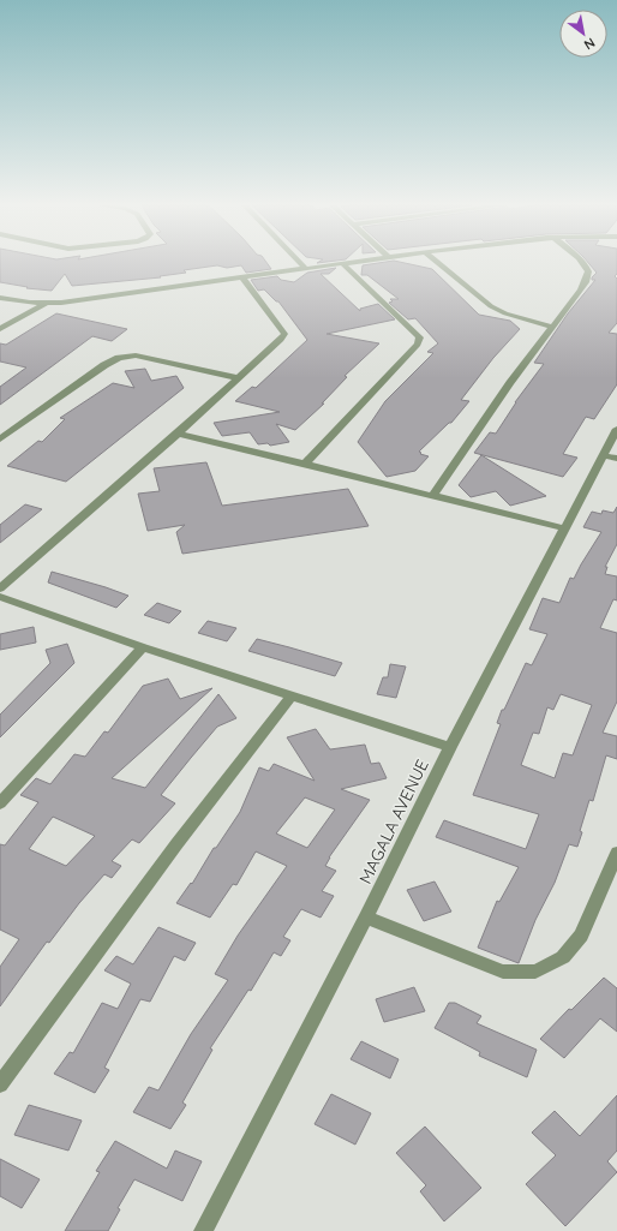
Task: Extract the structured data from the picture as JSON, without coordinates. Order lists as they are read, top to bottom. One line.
{"streets":{"street":["MAGALA AVENUE"]},"north":"bottom right"}
